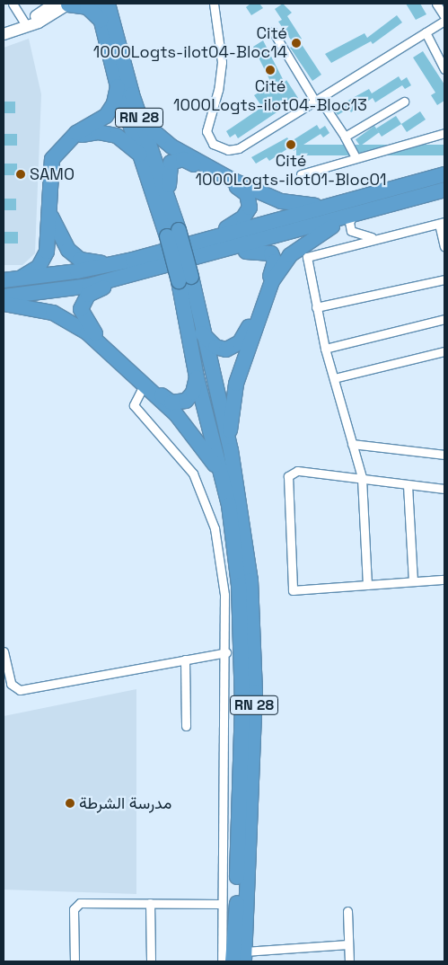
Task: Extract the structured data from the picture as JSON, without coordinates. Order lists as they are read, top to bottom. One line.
{"streets":{"highway":["RN 28"]},"places":["Cité 1000Logts-ilot04-Bloc14","Cité 1000Logts-ilot04-Bloc13","Cité 1000Logts-ilot01-Bloc01","SAMO","مدرسة الشرطة"]}
